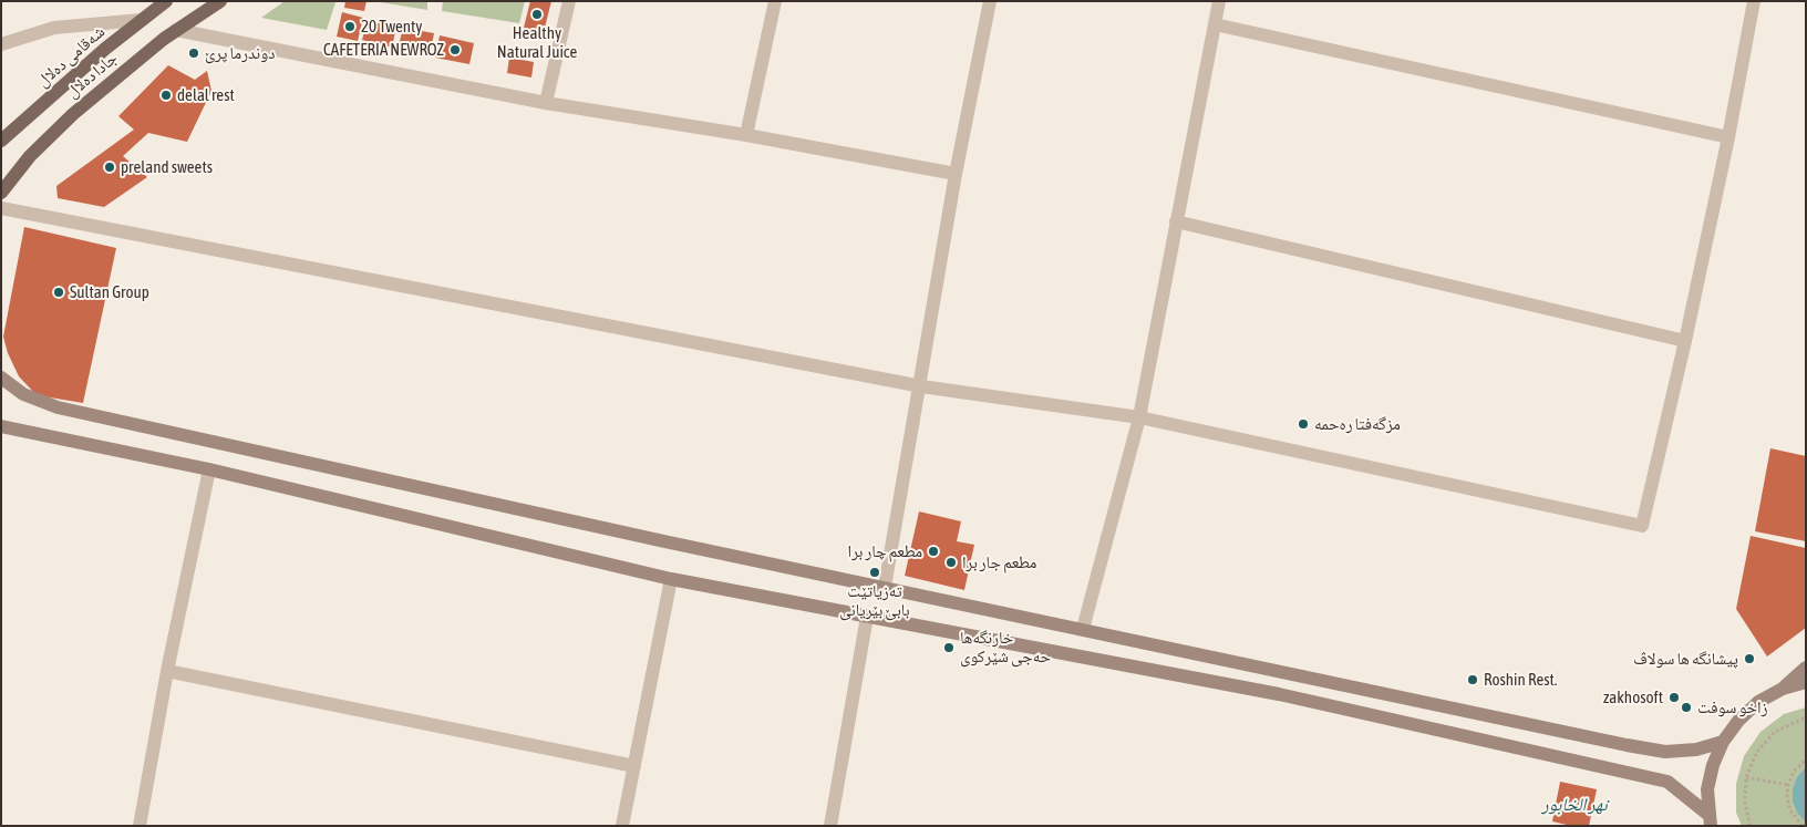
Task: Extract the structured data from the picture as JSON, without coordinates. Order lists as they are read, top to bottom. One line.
{"streets":{"main road":["شەقامی دەلال","جادا دەلال"]},"water":["نهر الخابور"],"places":["Healthy Natural Juice","20 Twenty","CAFETERIA NEWROZ","دوندرما پرێ","delal rest","preland sweets","Sultan Group","مزگەفتا رەحمە","مطعم چار برا","مطعم جار برا","تەزیاتێت بابێ بێریانی","خارنگەها حەجى شێركوى","پيشانگه ها سولاڤ","Roshin Rest.","zakhosoft","زاخو سوفت"]}
